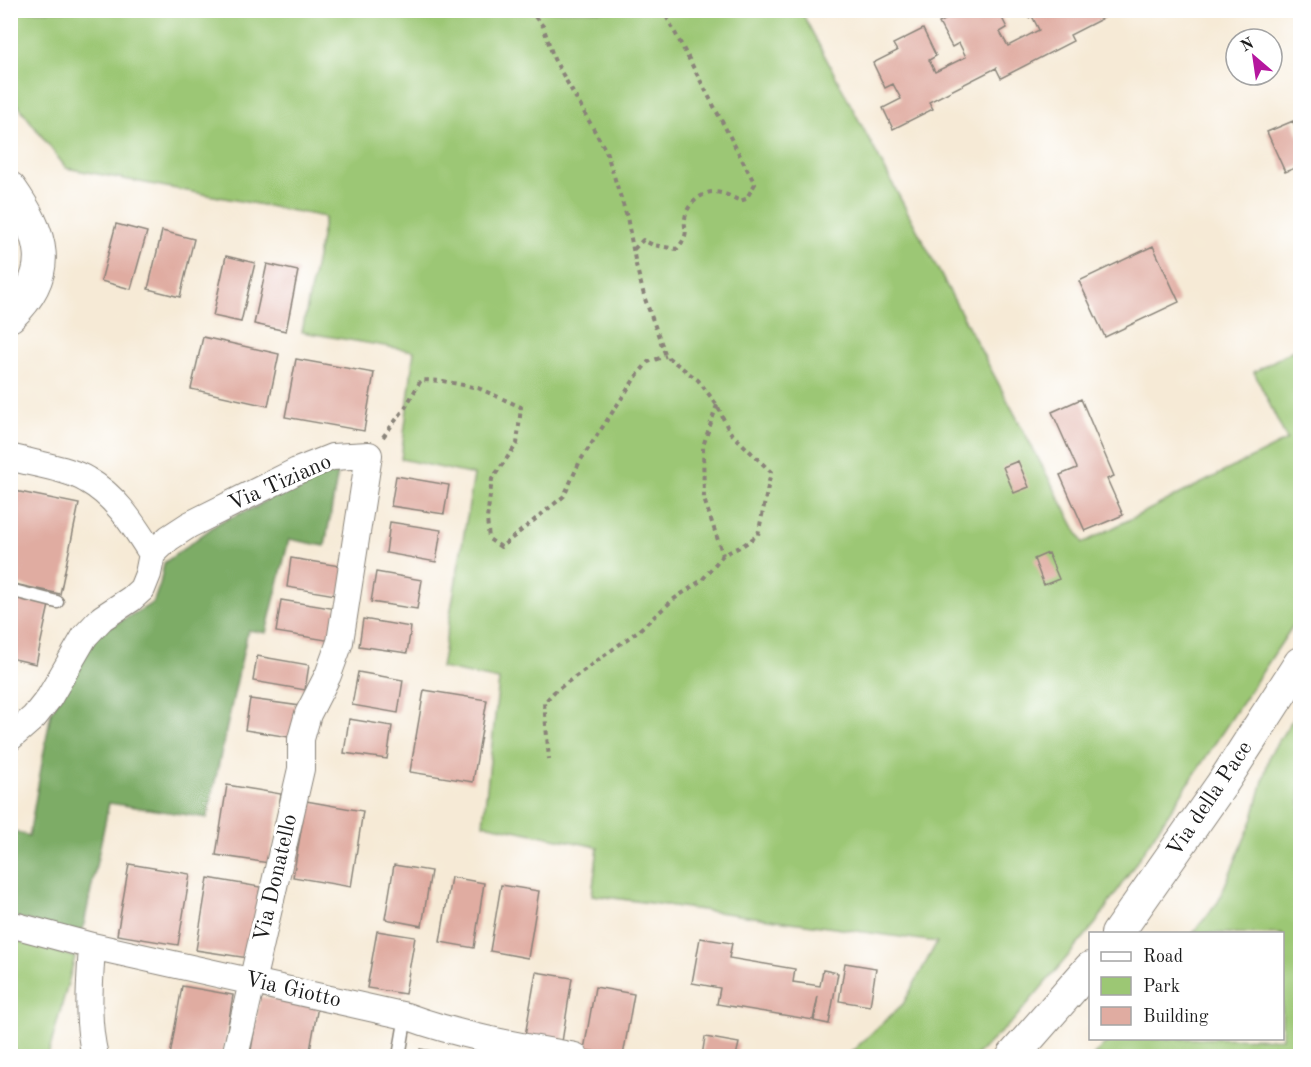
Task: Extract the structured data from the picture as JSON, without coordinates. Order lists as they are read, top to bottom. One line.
{"streets":{"street":["Via Tiziano","Via della Pace","Via Donatello","Via Giotto"]},"crossings":[["Via Tiziano","Via Donatello"],["Via Donatello","Via Giotto"]],"legend":["Road","Park","Building"],"north":"top left"}
